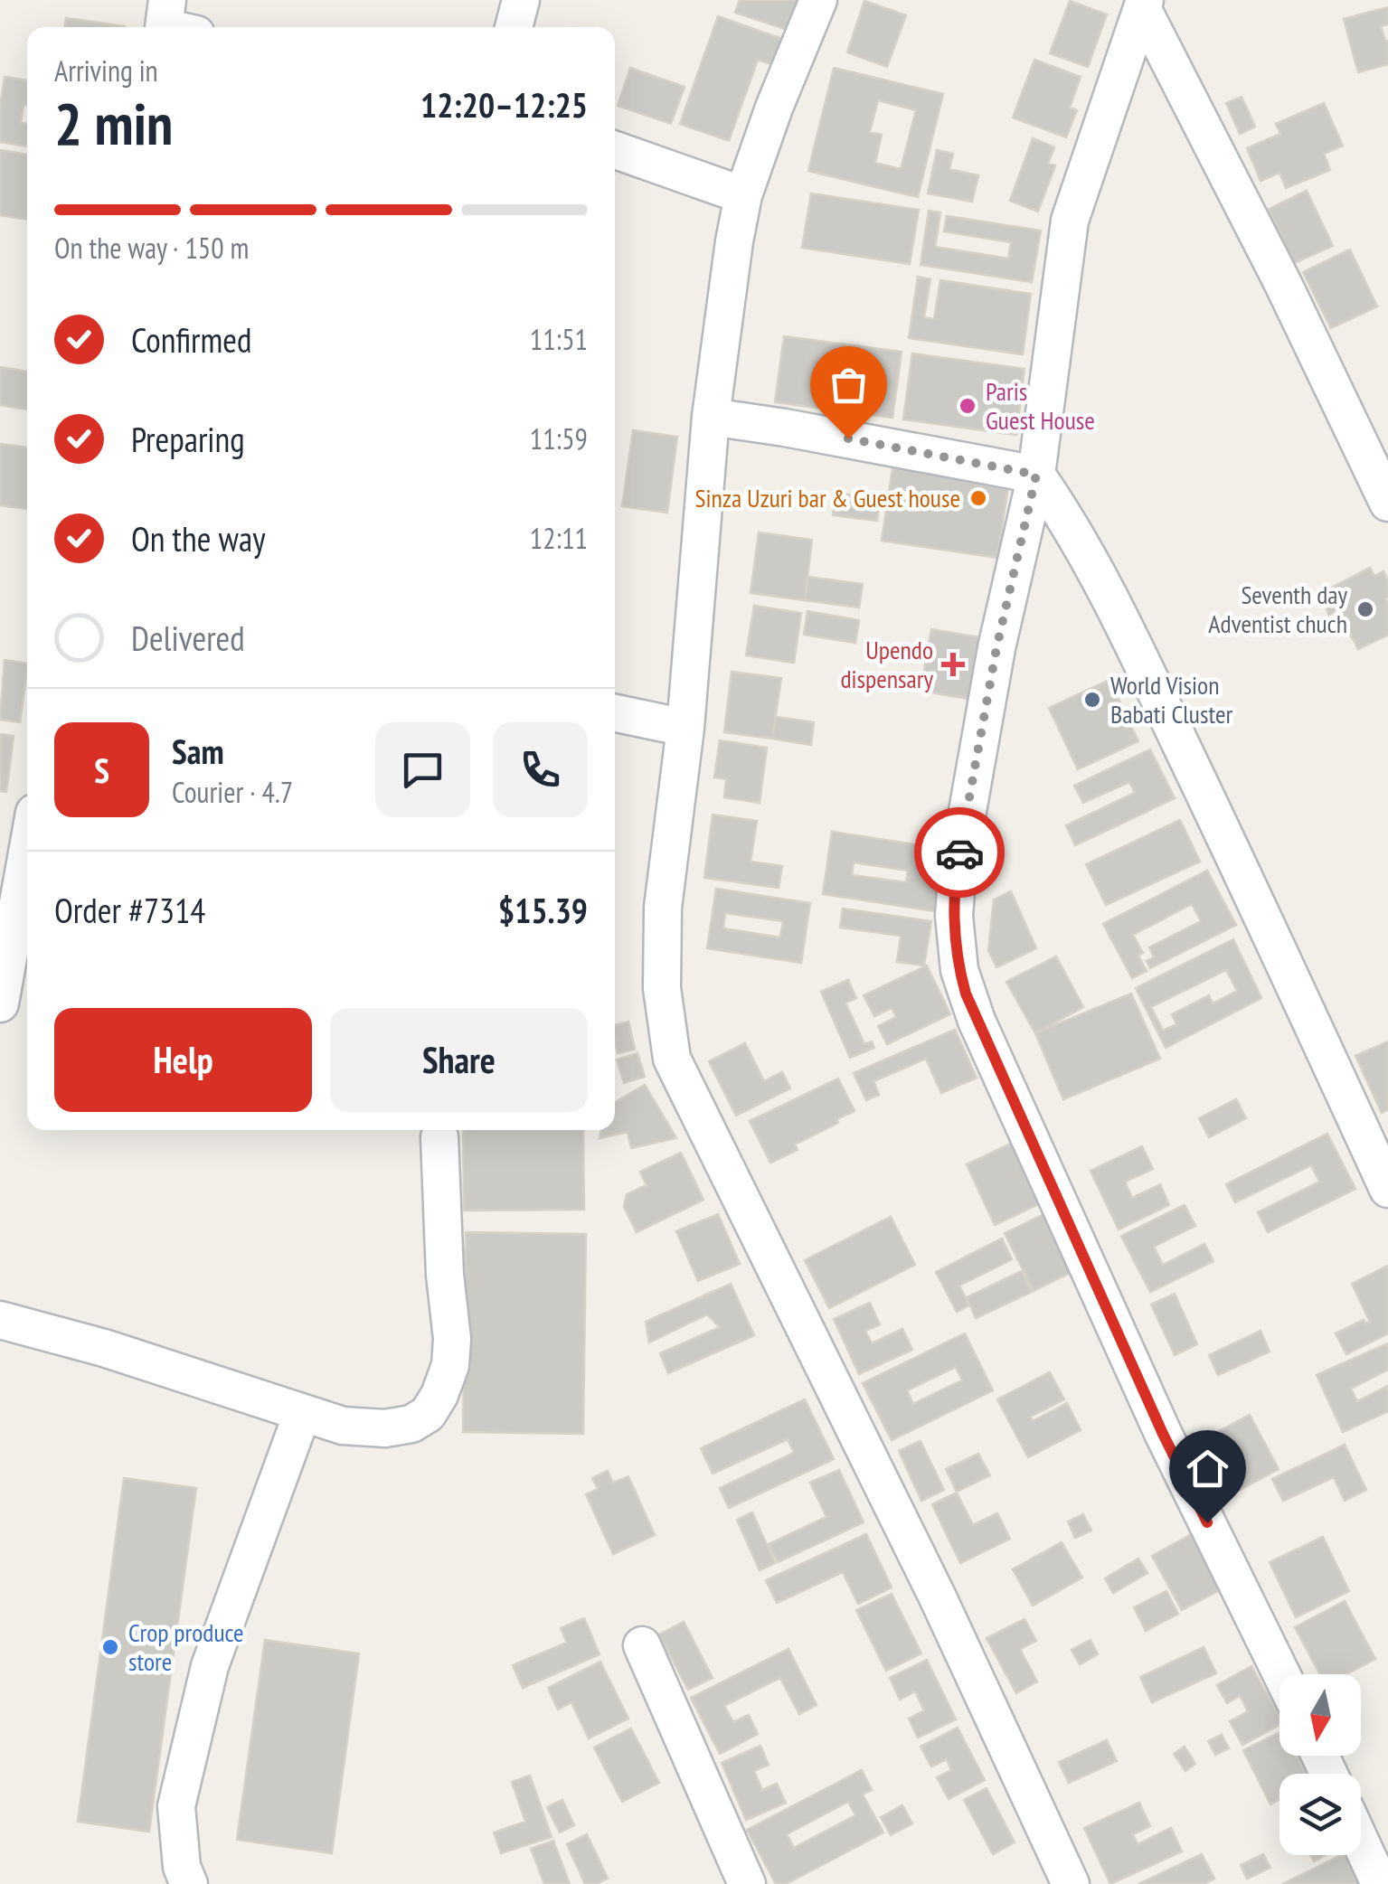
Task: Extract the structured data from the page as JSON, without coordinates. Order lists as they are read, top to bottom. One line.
{"places":{"other":["Paris Guest House","Sinza Uzuri bar & Guest house","Seventh day Adventist chuch","World Vision Babati Cluster","Crop produce store"],"health":["Upendo dispensary"]},"north":"bottom","page":{"heading":["2 min","Arriving in","12:20–12:25"],"panel":["Sam","Courier · 4.7","Order #7314","$15.39"],"bar":"On the way · 150 m","list":[["Confirmed","11:51"],["Preparing","11:59"],["On the way","12:11"],"Delivered"],"round":"S","buttons":["Help","Share"]}}
